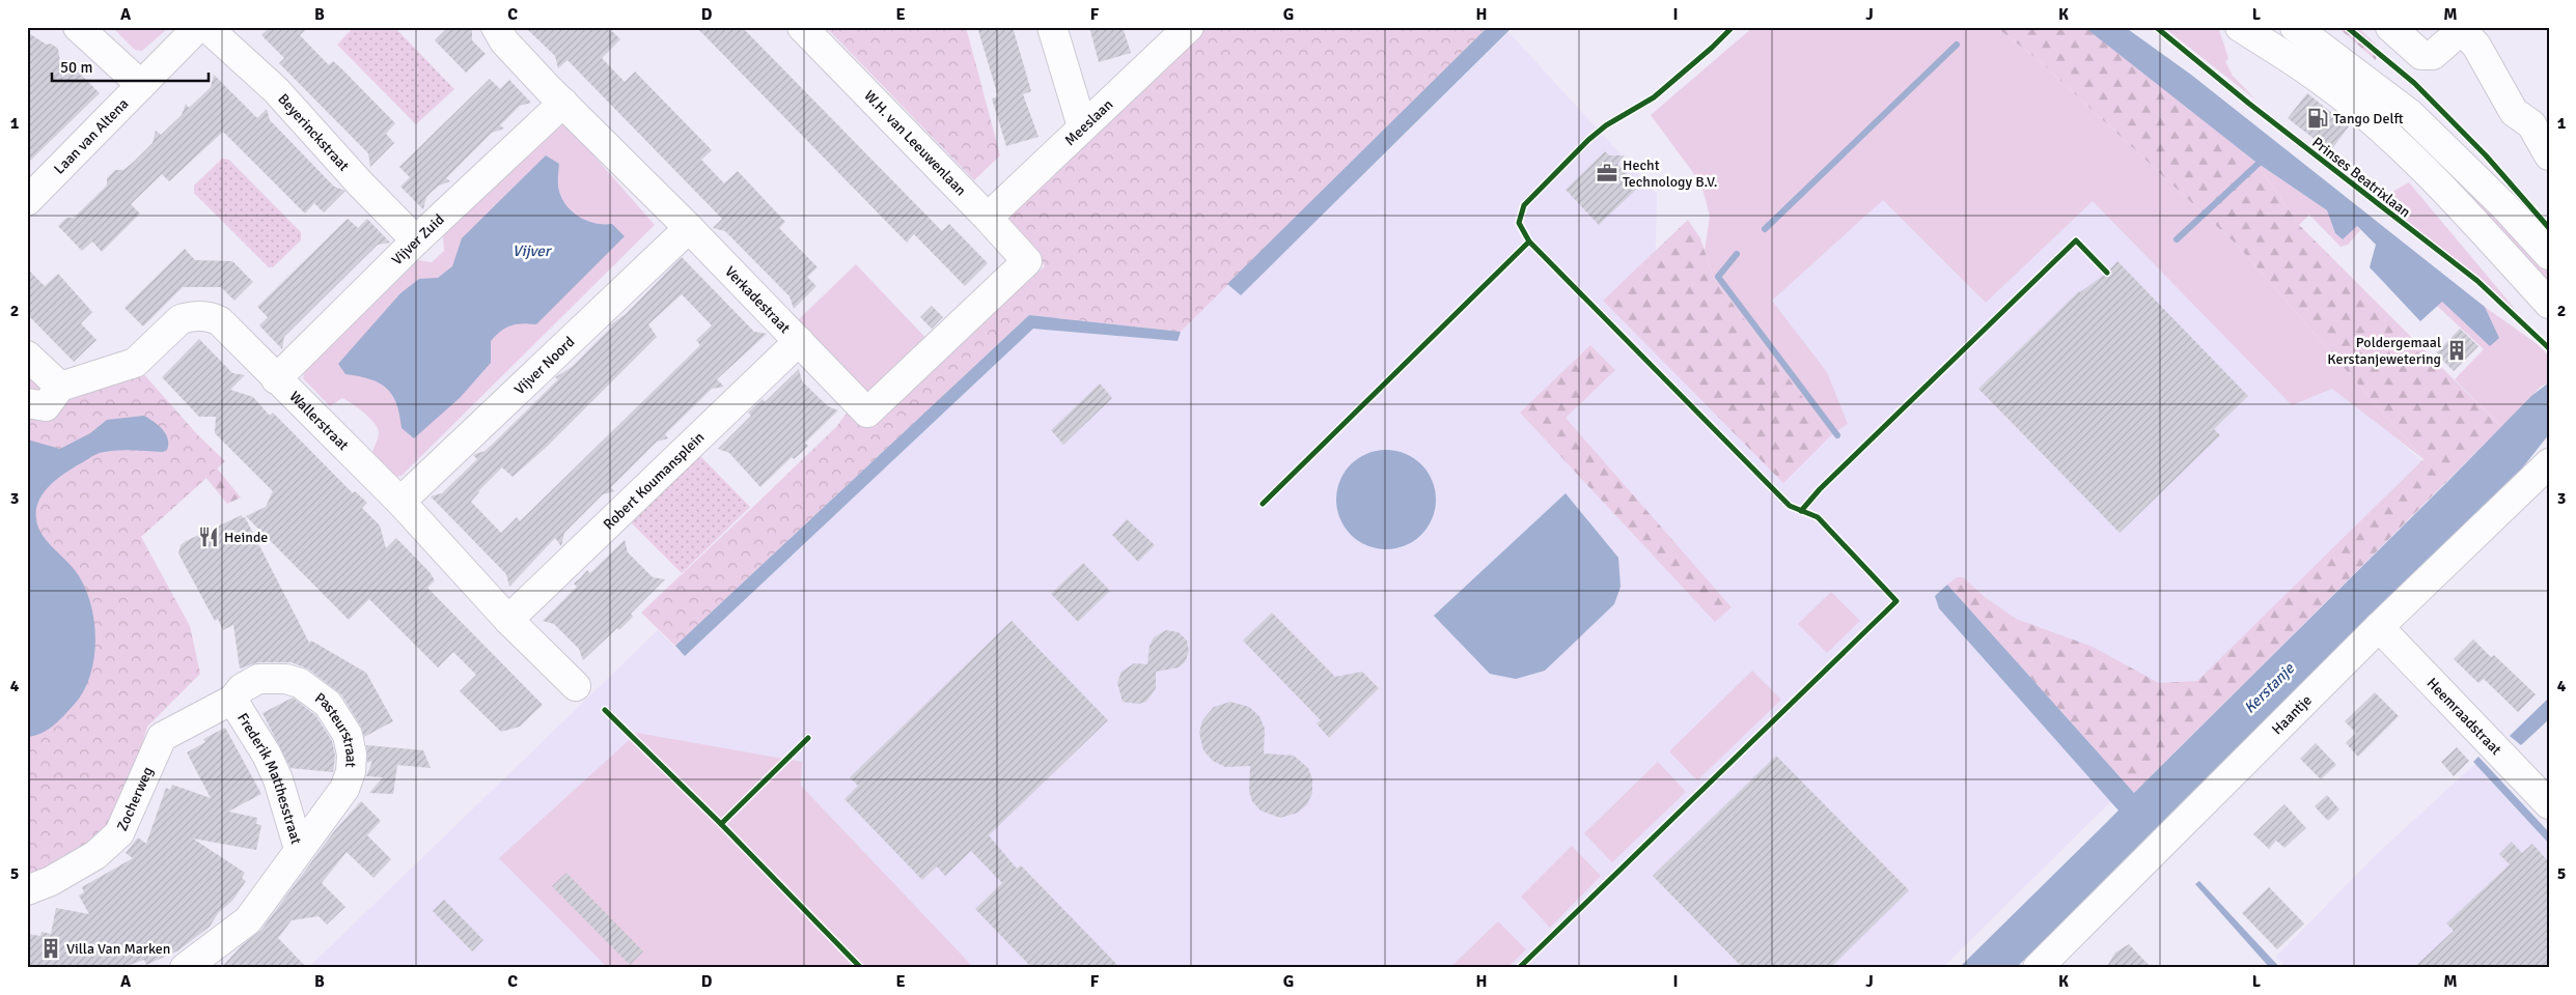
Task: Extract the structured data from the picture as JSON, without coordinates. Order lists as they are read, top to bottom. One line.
{"streets":{"street":["Meeslaan","Beyerinckstraat","Laan van Altena","W.H. van Leeuwenlaan","Vijver Zuid","Verkadestraat","Vijver Noord","Wallerstraat","Robert Koumansplein","Haantje","Heemraadstraat","Pasteurstraat","Frederik Matthesstraat","Zocherweg"],"cycle path":["Prinses Beatrixlaan"]},"crossings":[["Meeslaan","W.H. van Leeuwenlaan"],["Beyerinckstraat","Vijver Zuid"],["W.H. van Leeuwenlaan","Verkadestraat"],["Vijver Zuid","Verkadestraat"],["Vijver Zuid","Wallerstraat"],["Verkadestraat","Vijver Noord"],["Verkadestraat","Robert Koumansplein"],["Vijver Noord","Wallerstraat"],["Wallerstraat","Robert Koumansplein"],["Haantje","Heemraadstraat"],["Pasteurstraat","Frederik Matthesstraat"],["Pasteurstraat","Zocherweg"],["Frederik Matthesstraat","Zocherweg"]],"water":["Vijver","Kerstanje"],"places":{"fuel station":["Tango Delft"],"office":["Hecht Technology B.V."],"building":["Poldergemaal Kerstanjewetering","Villa Van Marken"],"restaurant":["Heinde"]},"scale_bar":"50 m","grid":{"columns":["A","B","C","D","E","F","G","H","I","J","K","L","M"],"rows":["1","2","3","4","5"]}}
